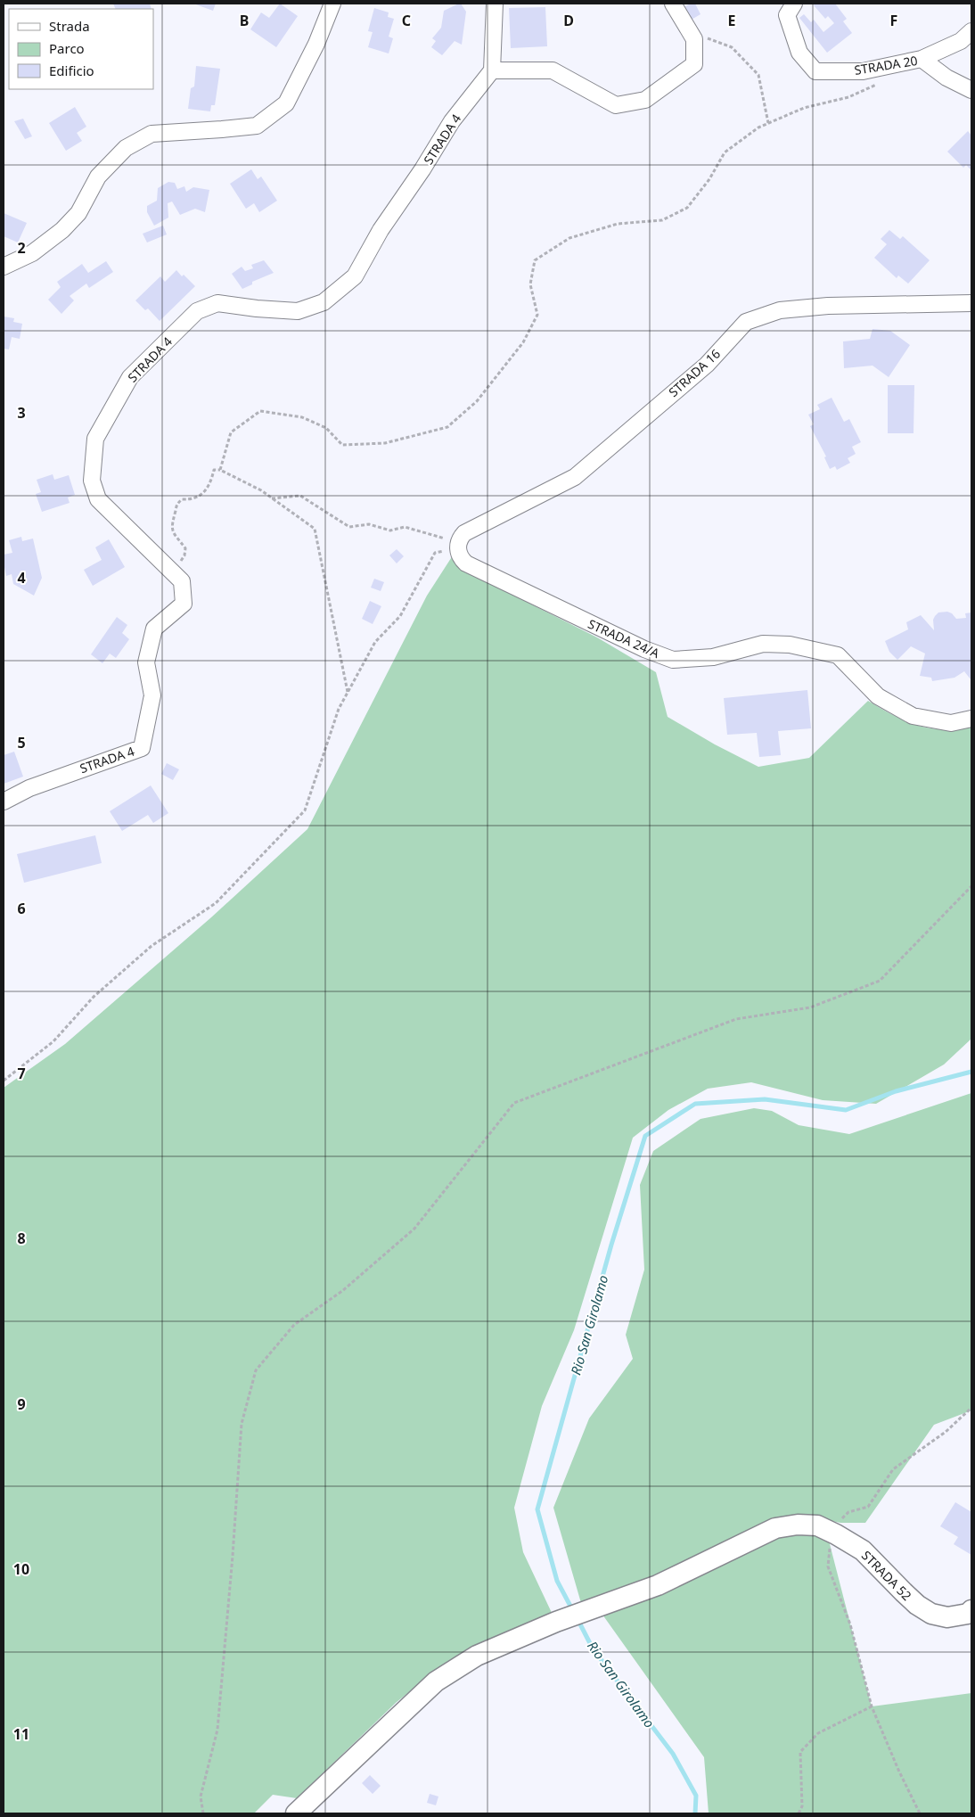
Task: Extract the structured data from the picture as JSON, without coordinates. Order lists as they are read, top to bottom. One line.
{"streets":{"street":["STRADA 20","STRADA 4","STRADA 16","STRADA 24/A","STRADA 52"]},"crossings":[["STRADA 16","STRADA 24/A"]],"water":["Rio San Girolamo"],"legend":["Strada","Parco","Edificio"],"grid":{"columns":["B","C","D","E","F"],"rows":["2","3","4","5","6","7","8","9","10","11"]}}
